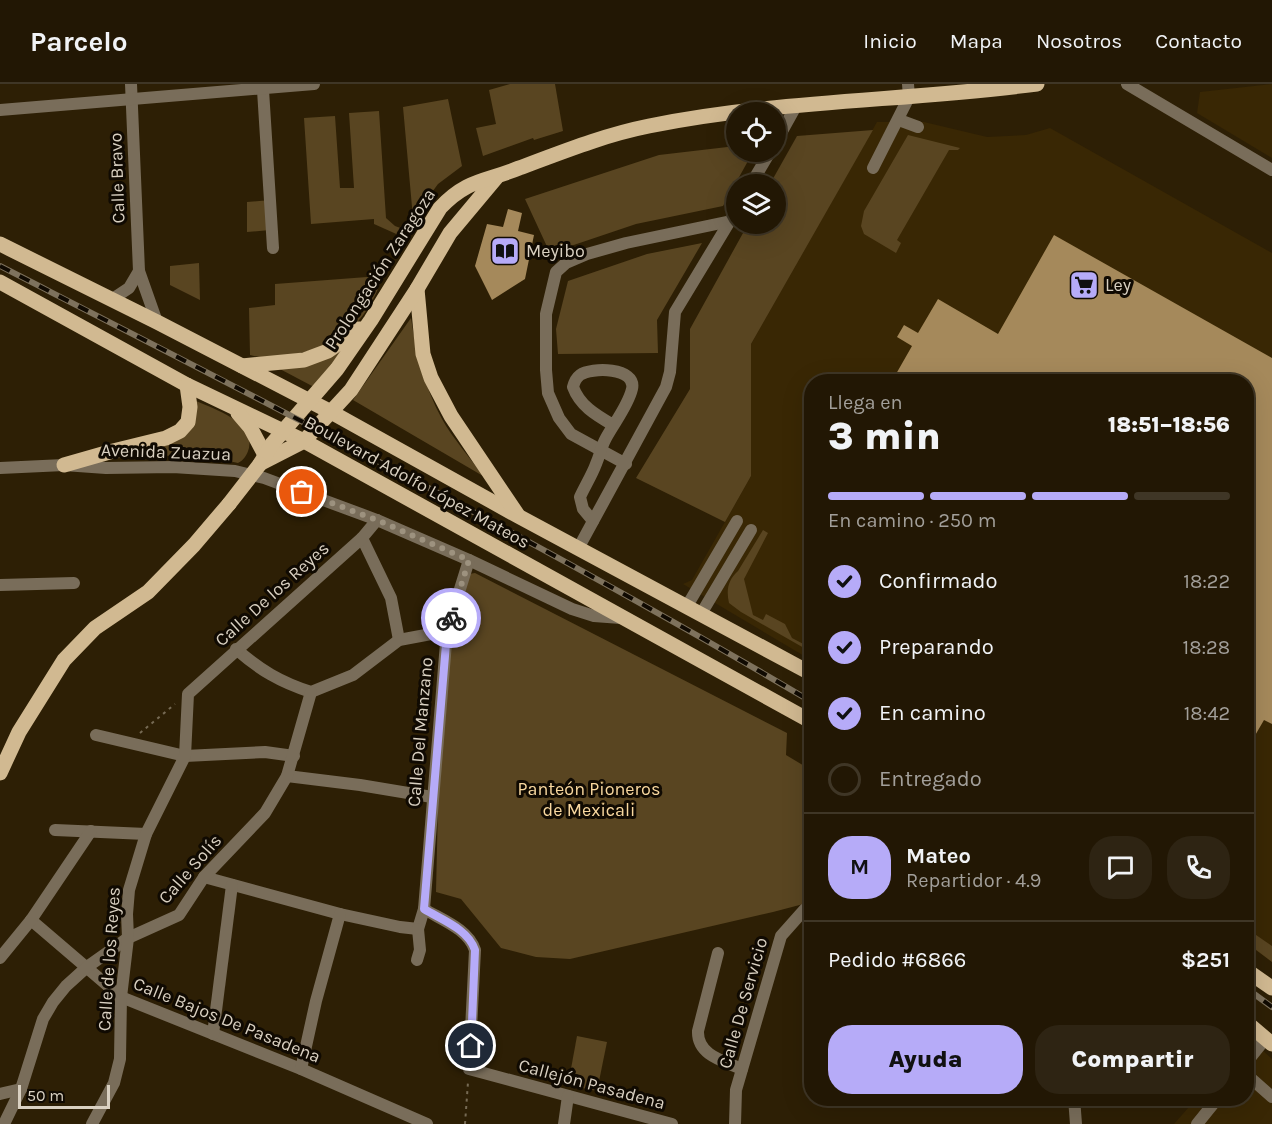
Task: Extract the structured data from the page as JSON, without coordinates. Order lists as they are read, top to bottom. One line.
{"streets":{"main road":["Prolongación Zaragoza","Boulevard Adolfo López Mateos"],"street":["Calle Bravo","Avenida Zuazua","Calle De los Reyes","Calle Del Manzano","Calle Solís","Calle de los Reyes","Calle De Servicio","Calle Bajos De Pasadena","Callejón Pasadena"]},"crossings":[["Calle Bravo","Boulevard Adolfo López Mateos"],["Prolongación Zaragoza","Boulevard Adolfo López Mateos"],["Avenida Zuazua","Boulevard Adolfo López Mateos"],["Avenida Zuazua","Calle De los Reyes"],["Avenida Zuazua","Calle Del Manzano"],["Calle De los Reyes","Calle de los Reyes"],["Calle Solís","Calle de los Reyes"],["Calle Solís","Calle Bajos De Pasadena"],["Calle de los Reyes","Calle Bajos De Pasadena"]],"parks":["Panteón Pioneros de Mexicali"],"places":{"library":["Meyibo"],"supermarket":["Ley"]},"scale_bar":"50 m","page":{"header":"Parcelo","nav":["Inicio","Mapa","Nosotros","Contacto"],"heading":["3 min","Llega en","18:51–18:56"],"panel":["Mateo","Repartidor · 4.9","Pedido #6866","$251"],"bar":"En camino · 250 m","list":[["Confirmado","18:22"],["Preparando","18:28"],["En camino","18:42"],"Entregado"],"round":"M","buttons":["Ayuda","Compartir"],"scale":"50 m"}}
